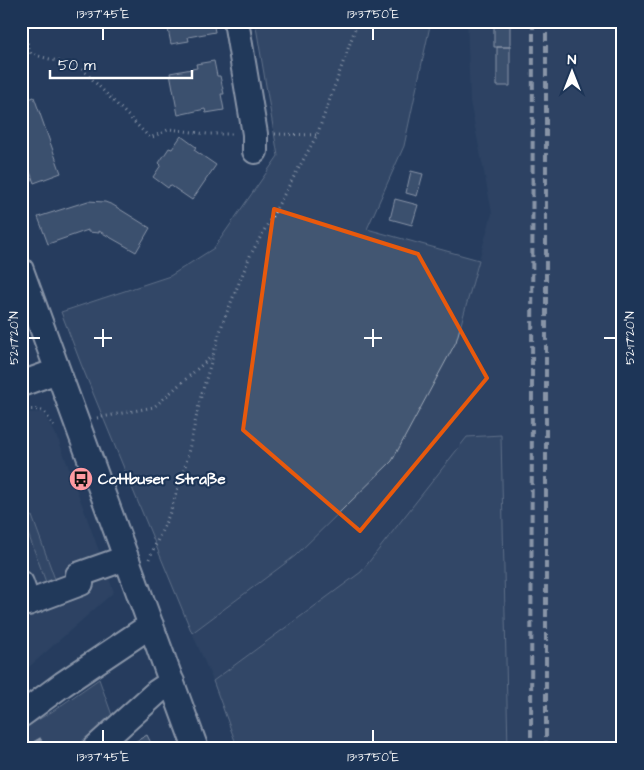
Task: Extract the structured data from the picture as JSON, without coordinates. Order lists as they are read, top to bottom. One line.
{"places":{"bus stop":["Cottbuser Straße"]},"scale_bar":"50 m","north":"top","coordinates":["13°37'45\"E","13°37'50\"E","52°17'20\"N"]}
